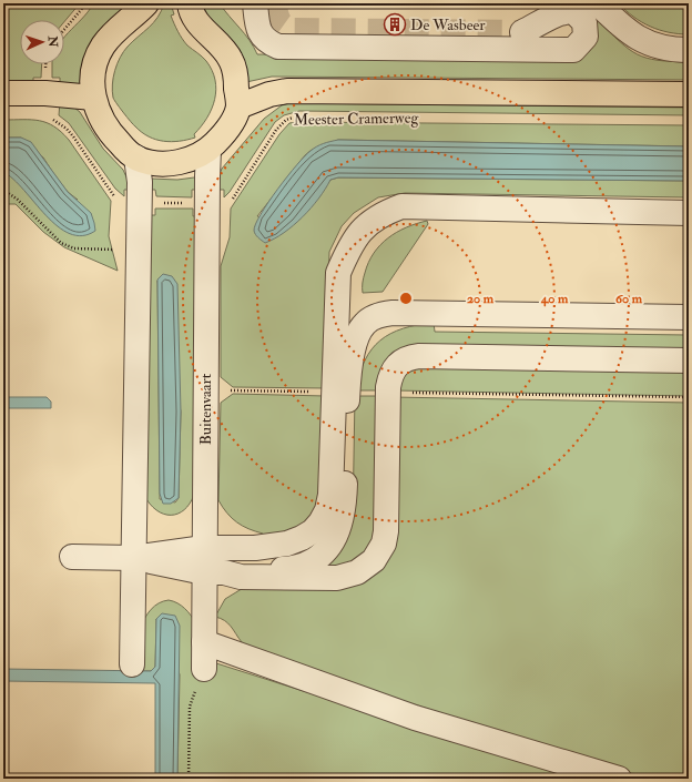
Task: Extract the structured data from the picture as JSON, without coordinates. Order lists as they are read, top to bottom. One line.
{"streets":{"main road":["Meester Cramerweg"],"street":["Buitenvaart"]},"crossings":[["Meester Cramerweg","Buitenvaart"]],"places":{"building":["De Wasbeer"]},"north":"right","rings":["20 m","40 m","60 m"]}
